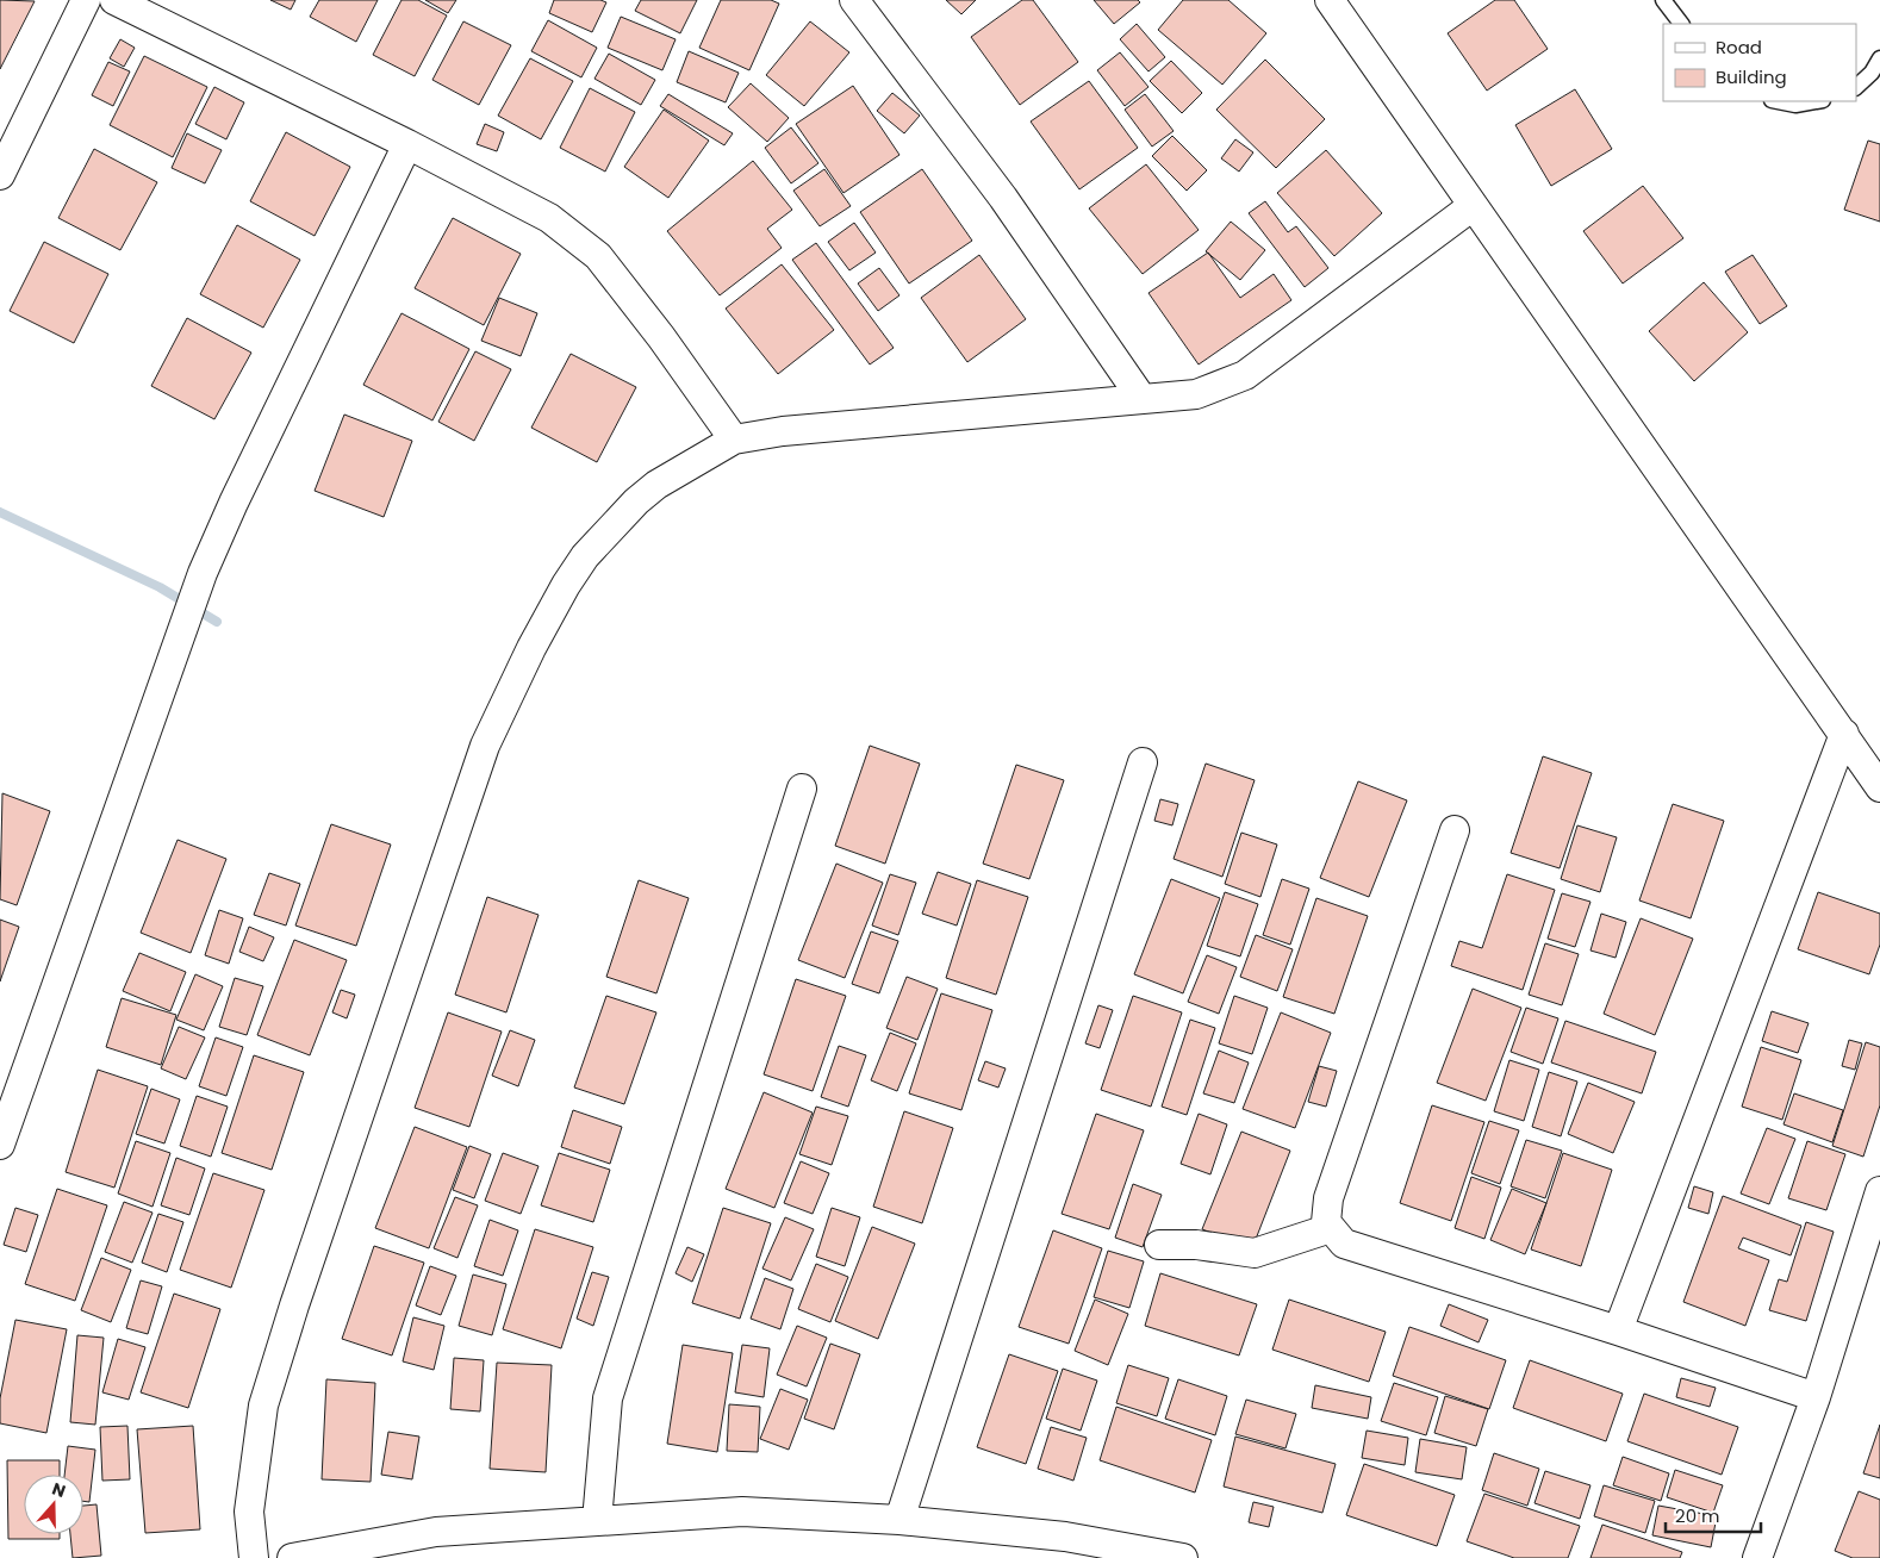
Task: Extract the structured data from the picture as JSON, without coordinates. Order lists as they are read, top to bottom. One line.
{"legend":["Road","Building"],"scale_bar":"20 m","north":"top"}
